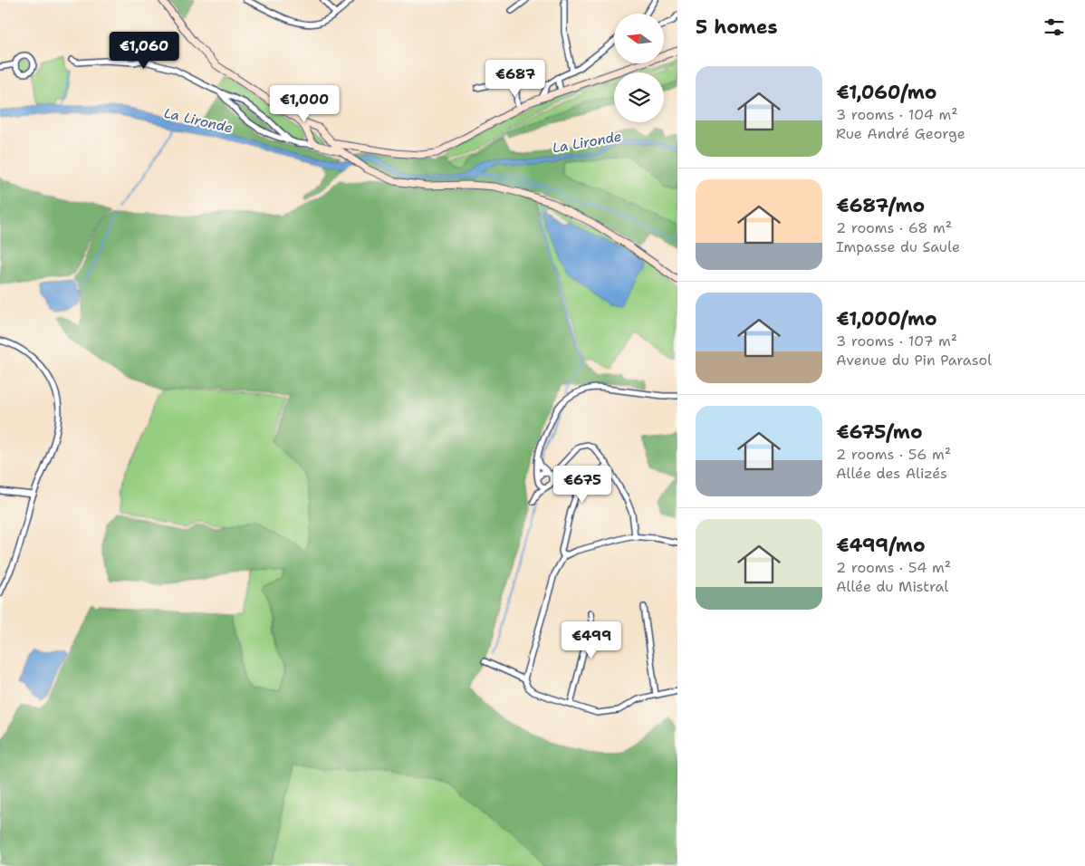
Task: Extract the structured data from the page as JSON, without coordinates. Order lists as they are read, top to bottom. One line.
{"water":["La Lironde"],"north":"left","page":{"heading":"5 homes","price":["€1,060","€687","€1,000","€675","€499"],"list":[{"name":"€1,060/mo","note":"3 rooms · 104 m² · Rue André George"},{"name":"€687/mo","note":"2 rooms · 68 m² · Impasse du Saule"},{"name":"€1,000/mo","note":"3 rooms · 107 m² · Avenue du Pin Parasol"},{"name":"€675/mo","note":"2 rooms · 56 m² · Allée des Alizés"},{"name":"€499/mo","note":"2 rooms · 54 m² · Allée du Mistral"}]}}
